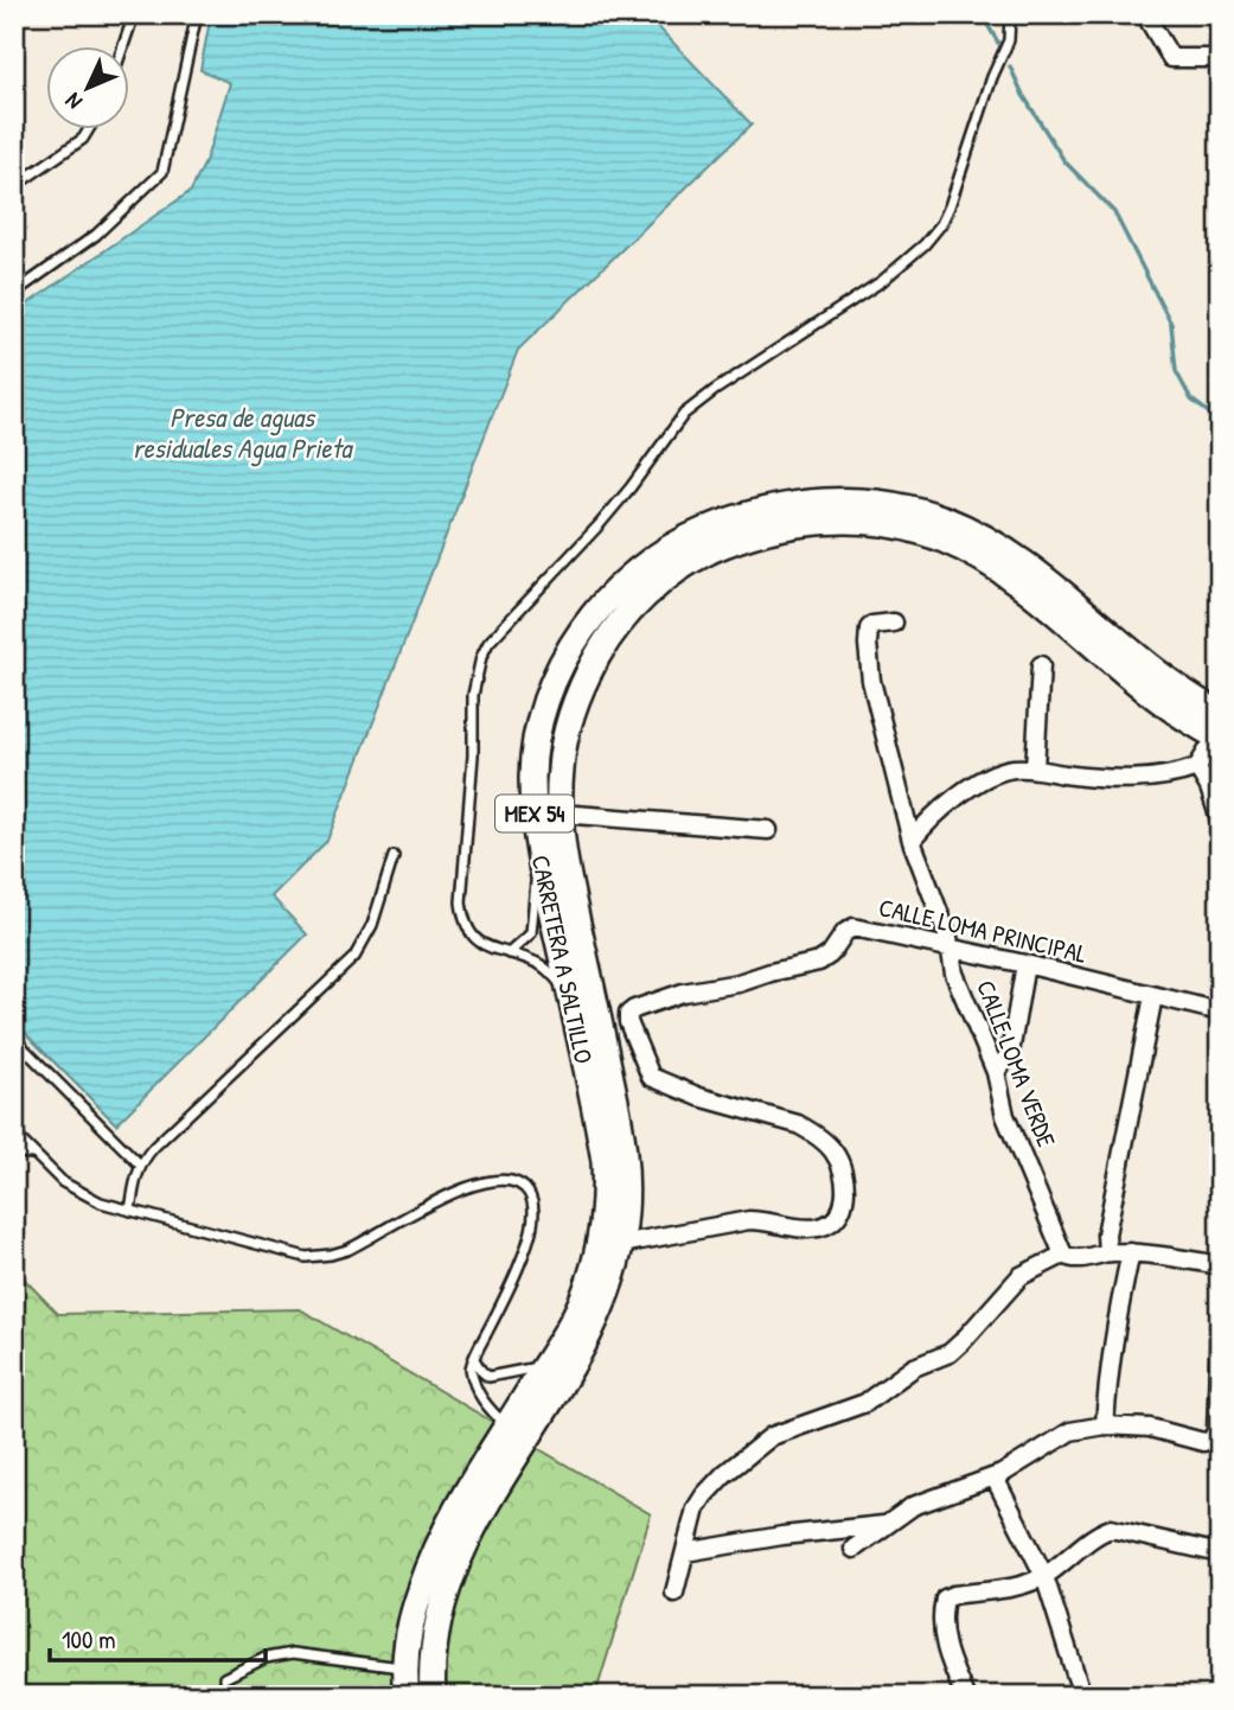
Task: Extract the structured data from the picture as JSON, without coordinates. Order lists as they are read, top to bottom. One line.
{"streets":{"main road":["MEX 54","CARRETERA A SALTILLO"],"street":["CALLE LOMA PRINCIPAL","CALLE LOMA VERDE"]},"crossings":[["CALLE LOMA PRINCIPAL","CARRETERA A SALTILLO"],["CALLE LOMA PRINCIPAL","CALLE LOMA VERDE"]],"water":["Presa de aguas residuales Agua Prieta"],"scale_bar":"100 m","north":"bottom left"}
